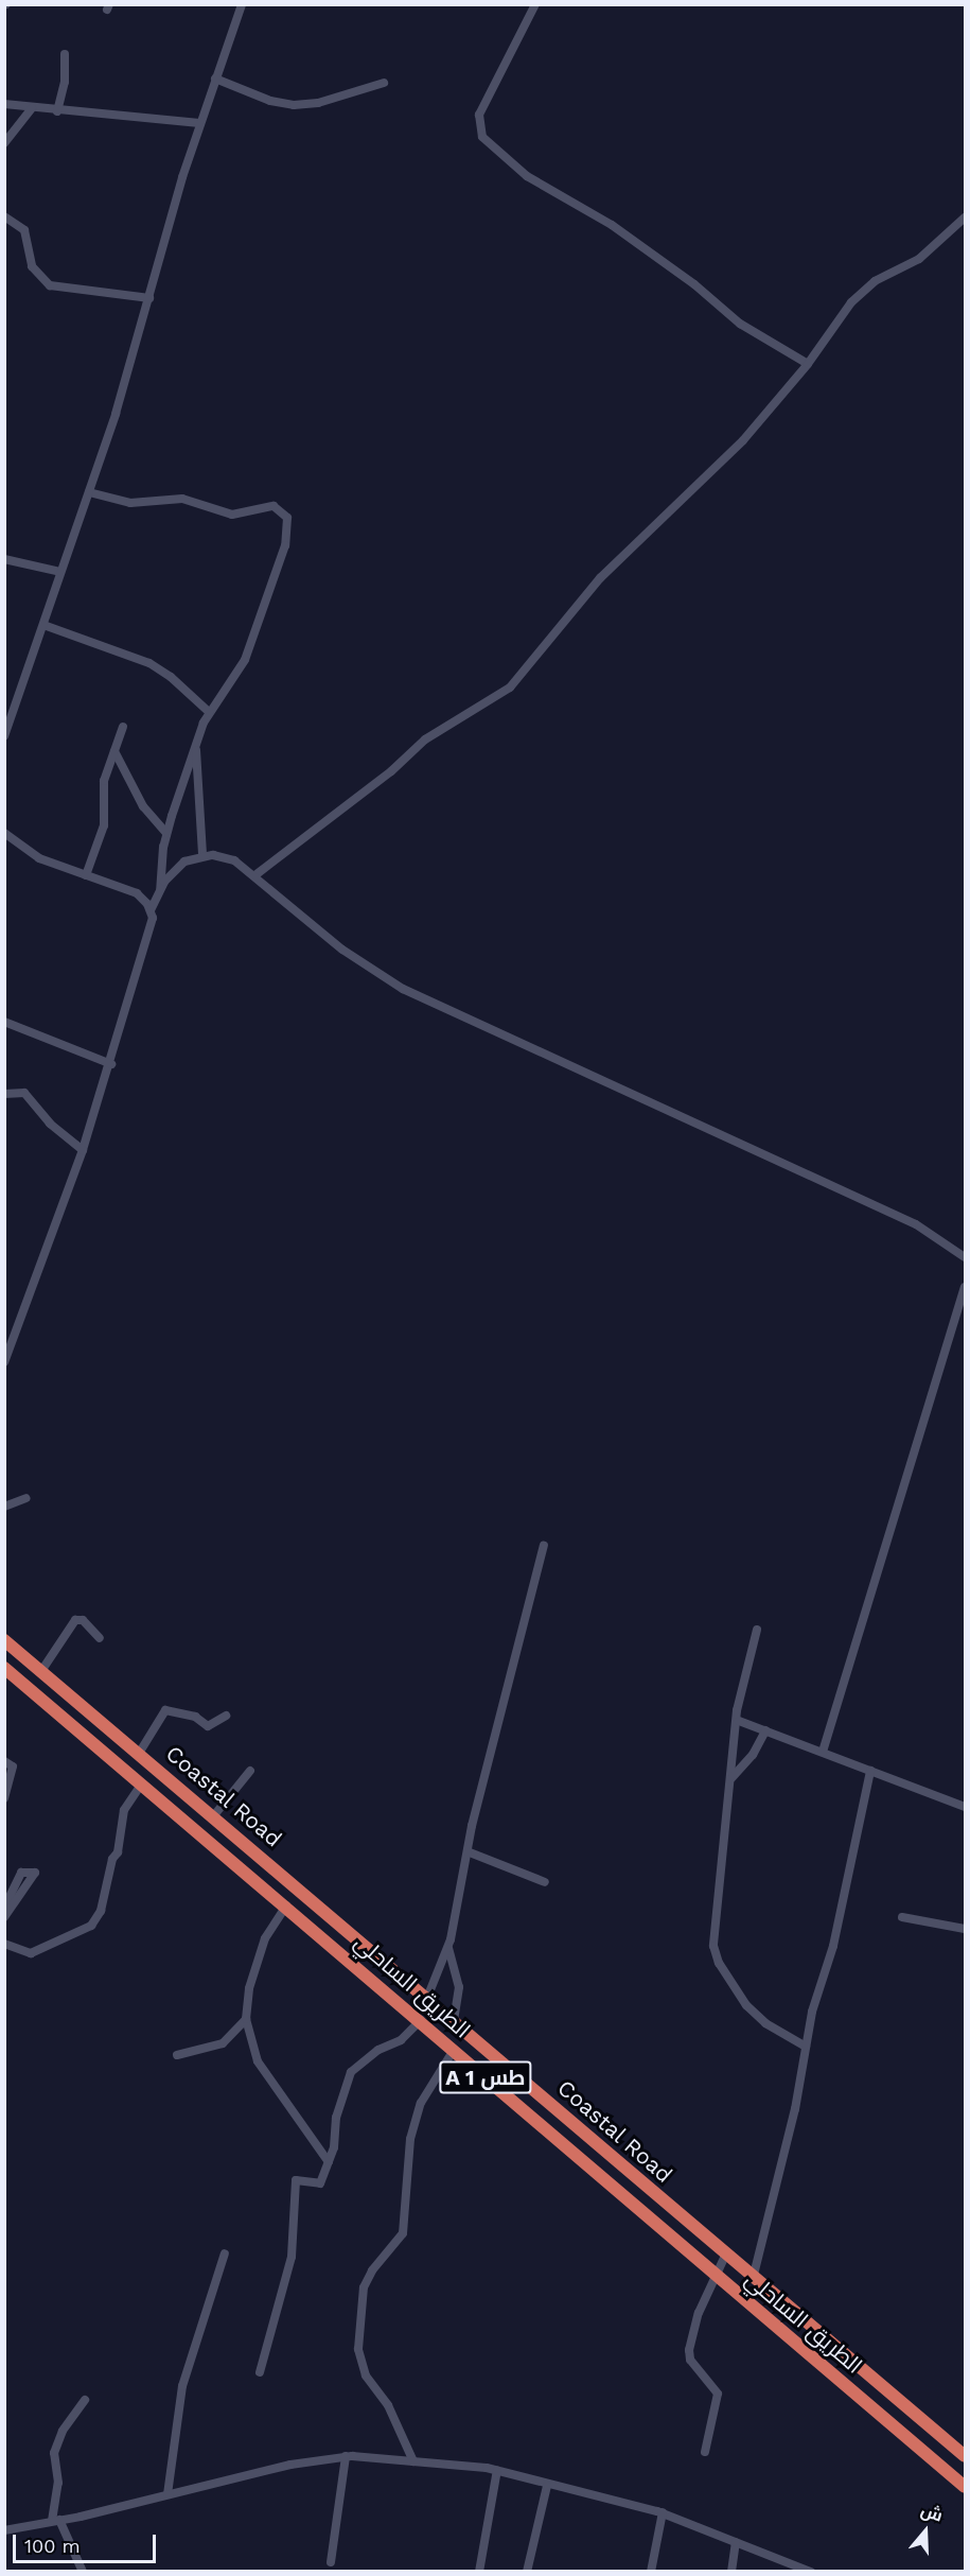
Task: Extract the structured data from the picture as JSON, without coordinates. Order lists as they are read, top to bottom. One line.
{"streets":{"highway":["Coastal Road","الطريق الساحلي","A 1 طس"]},"scale_bar":"100 m","north":"top"}
